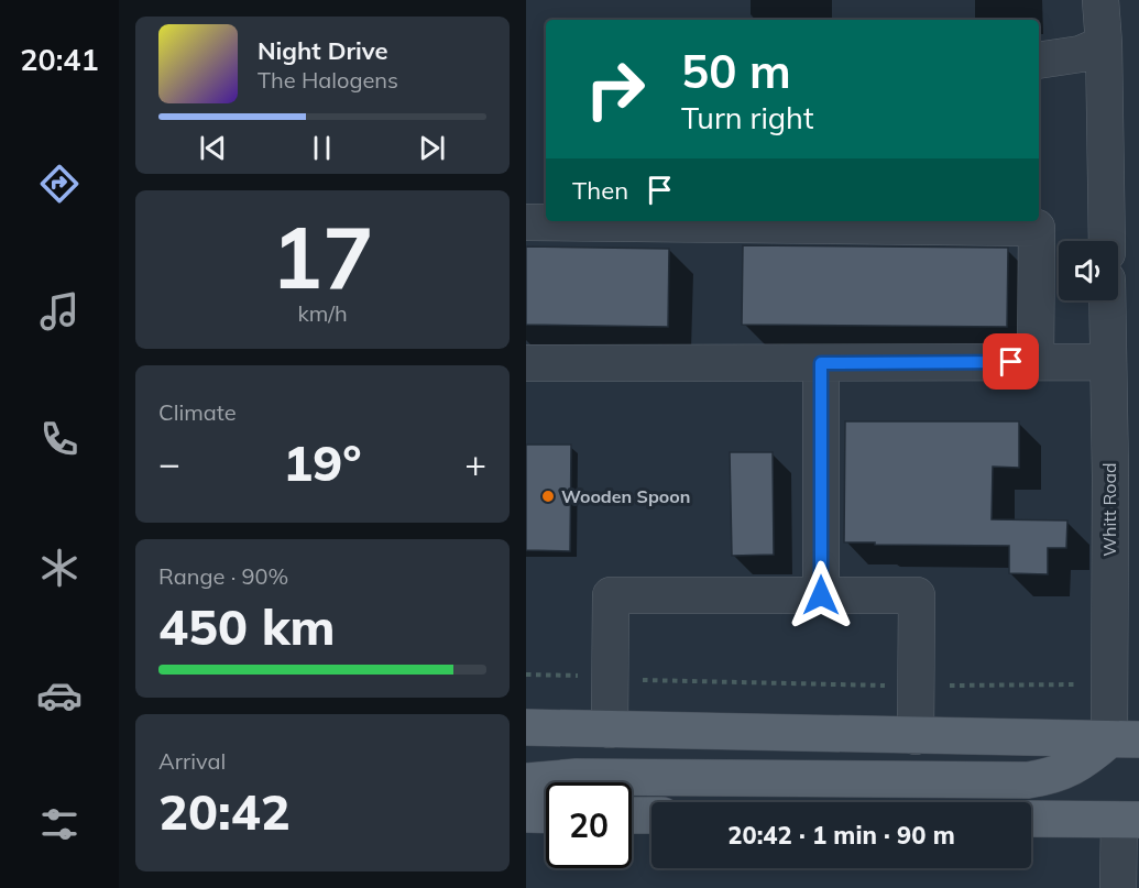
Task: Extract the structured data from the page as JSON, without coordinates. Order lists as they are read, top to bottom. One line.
{"streets":{"street":["Whitt Road"]},"places":["Wooden Spoon"],"page":{"tabs":"20:41","turn":["50 m","Turn right"],"song":["Night Drive","The Halogens"],"then":"Then","tile":[["17","km/h"],"Climate",["Range · 90%","450 km"],["Arrival","20:42"]],"heat":["−","19°","+"],"limit":"20","trip":"20:42 · 1 min · 90 m"}}
